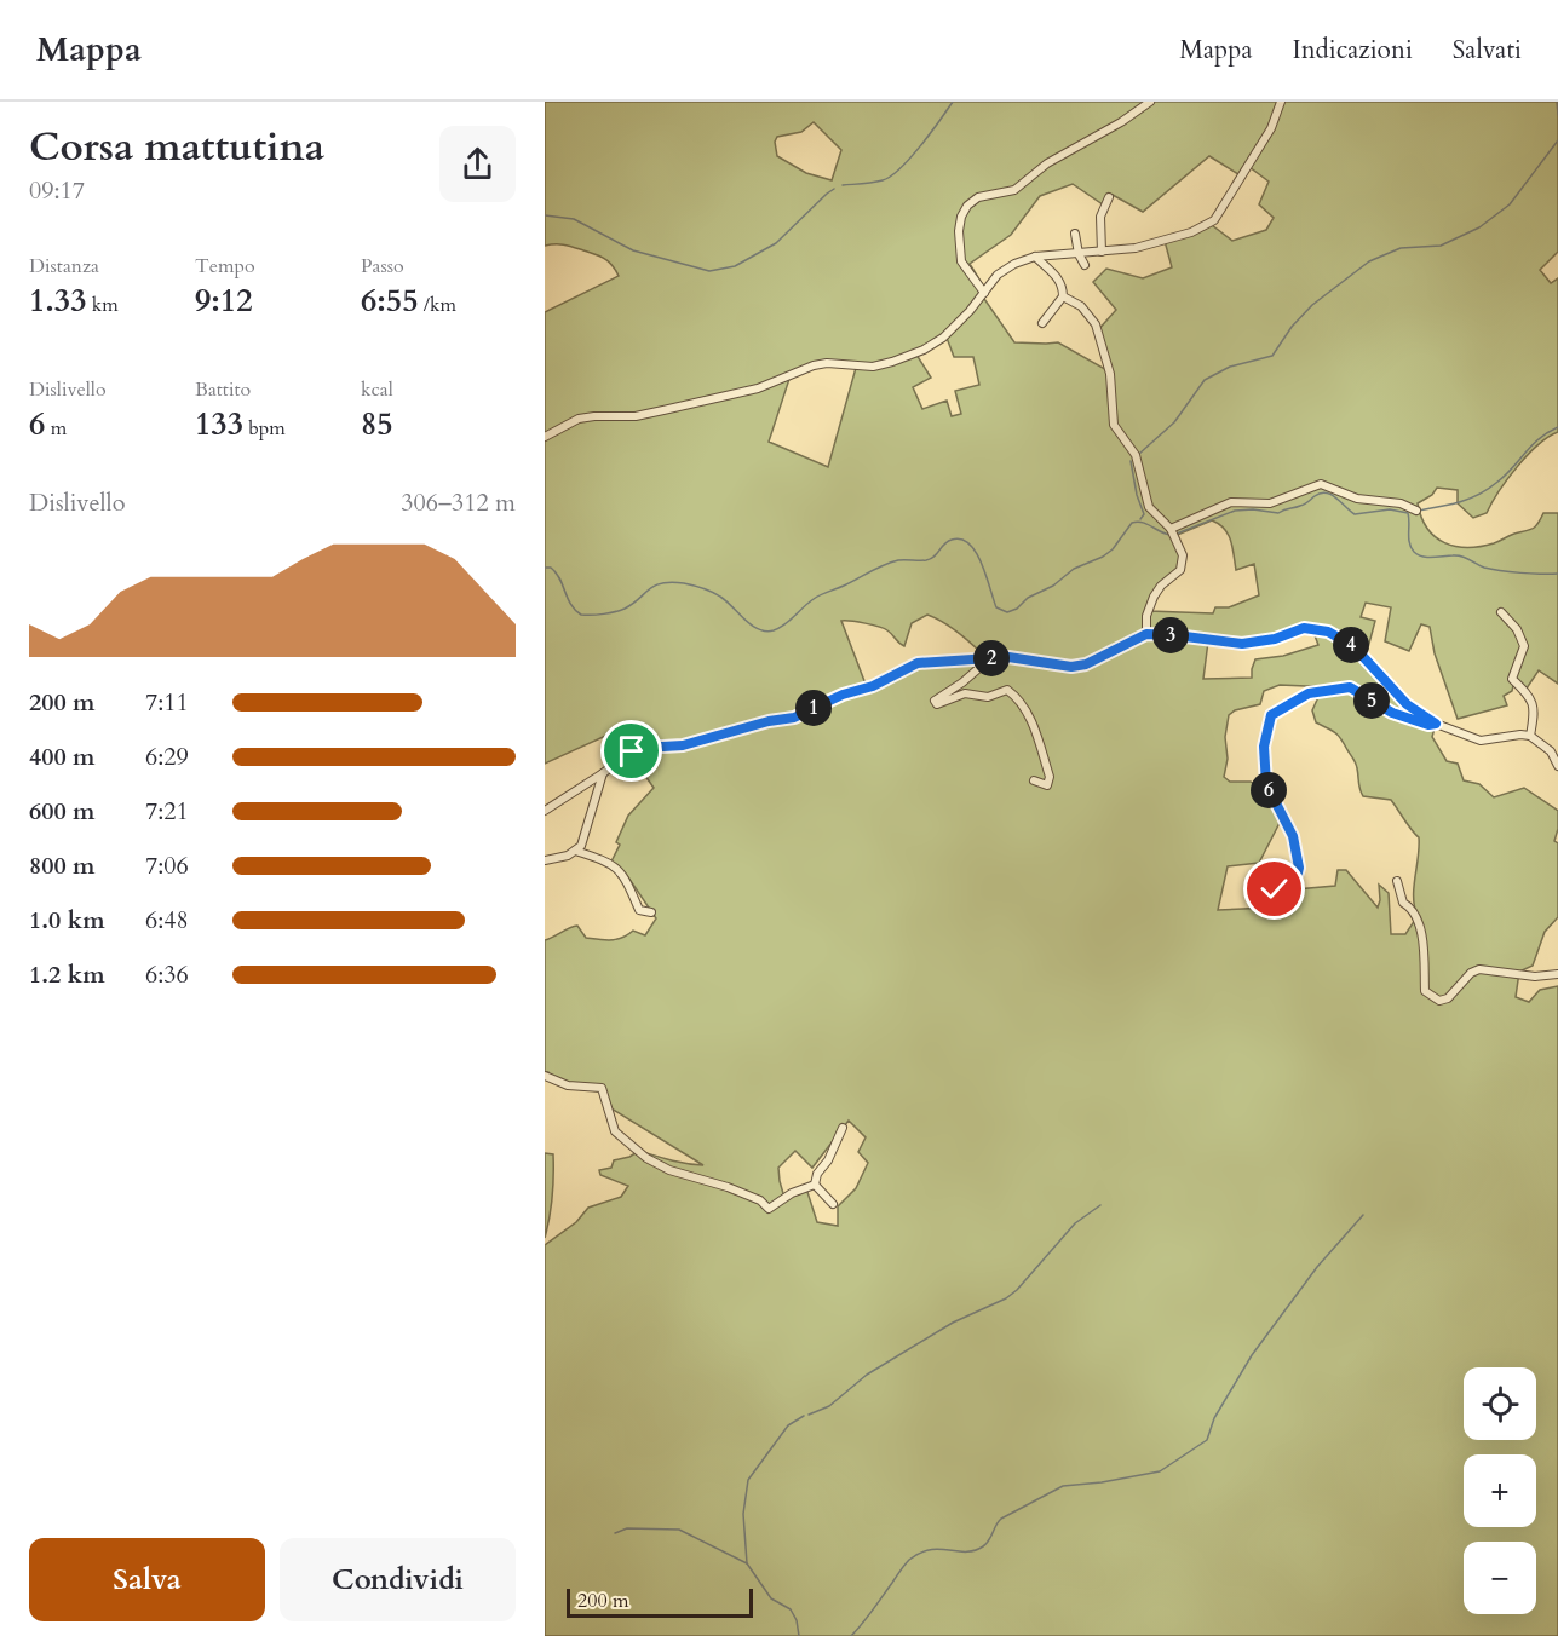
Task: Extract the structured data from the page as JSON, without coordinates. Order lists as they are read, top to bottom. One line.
{"scale_bar":"200 m","page":{"header":"Mappa","nav":["Mappa","Indicazioni","Salvati"],"heading":["Corsa mattutina","09:17"],"stats":[["Distanza","1.33 km"],["Tempo","9:12"],["Passo","6:55 /km"],["Dislivello","6 m"],["Battito","133 bpm"],["kcal","85"]],"chart":["Dislivello","306–312 m"],"pins":["3","4","2","5","1","6"],"list":[{"name":"200 m","note":"7:11"},{"name":"400 m","note":"6:29"},{"name":"600 m","note":"7:21"},{"name":"800 m","note":"7:06"},{"name":"1.0 km","note":"6:48"},{"name":"1.2 km","note":"6:36"}],"map_buttons":["+","−"],"buttons":["Salva","Condividi"],"scale":"200 m"}}
